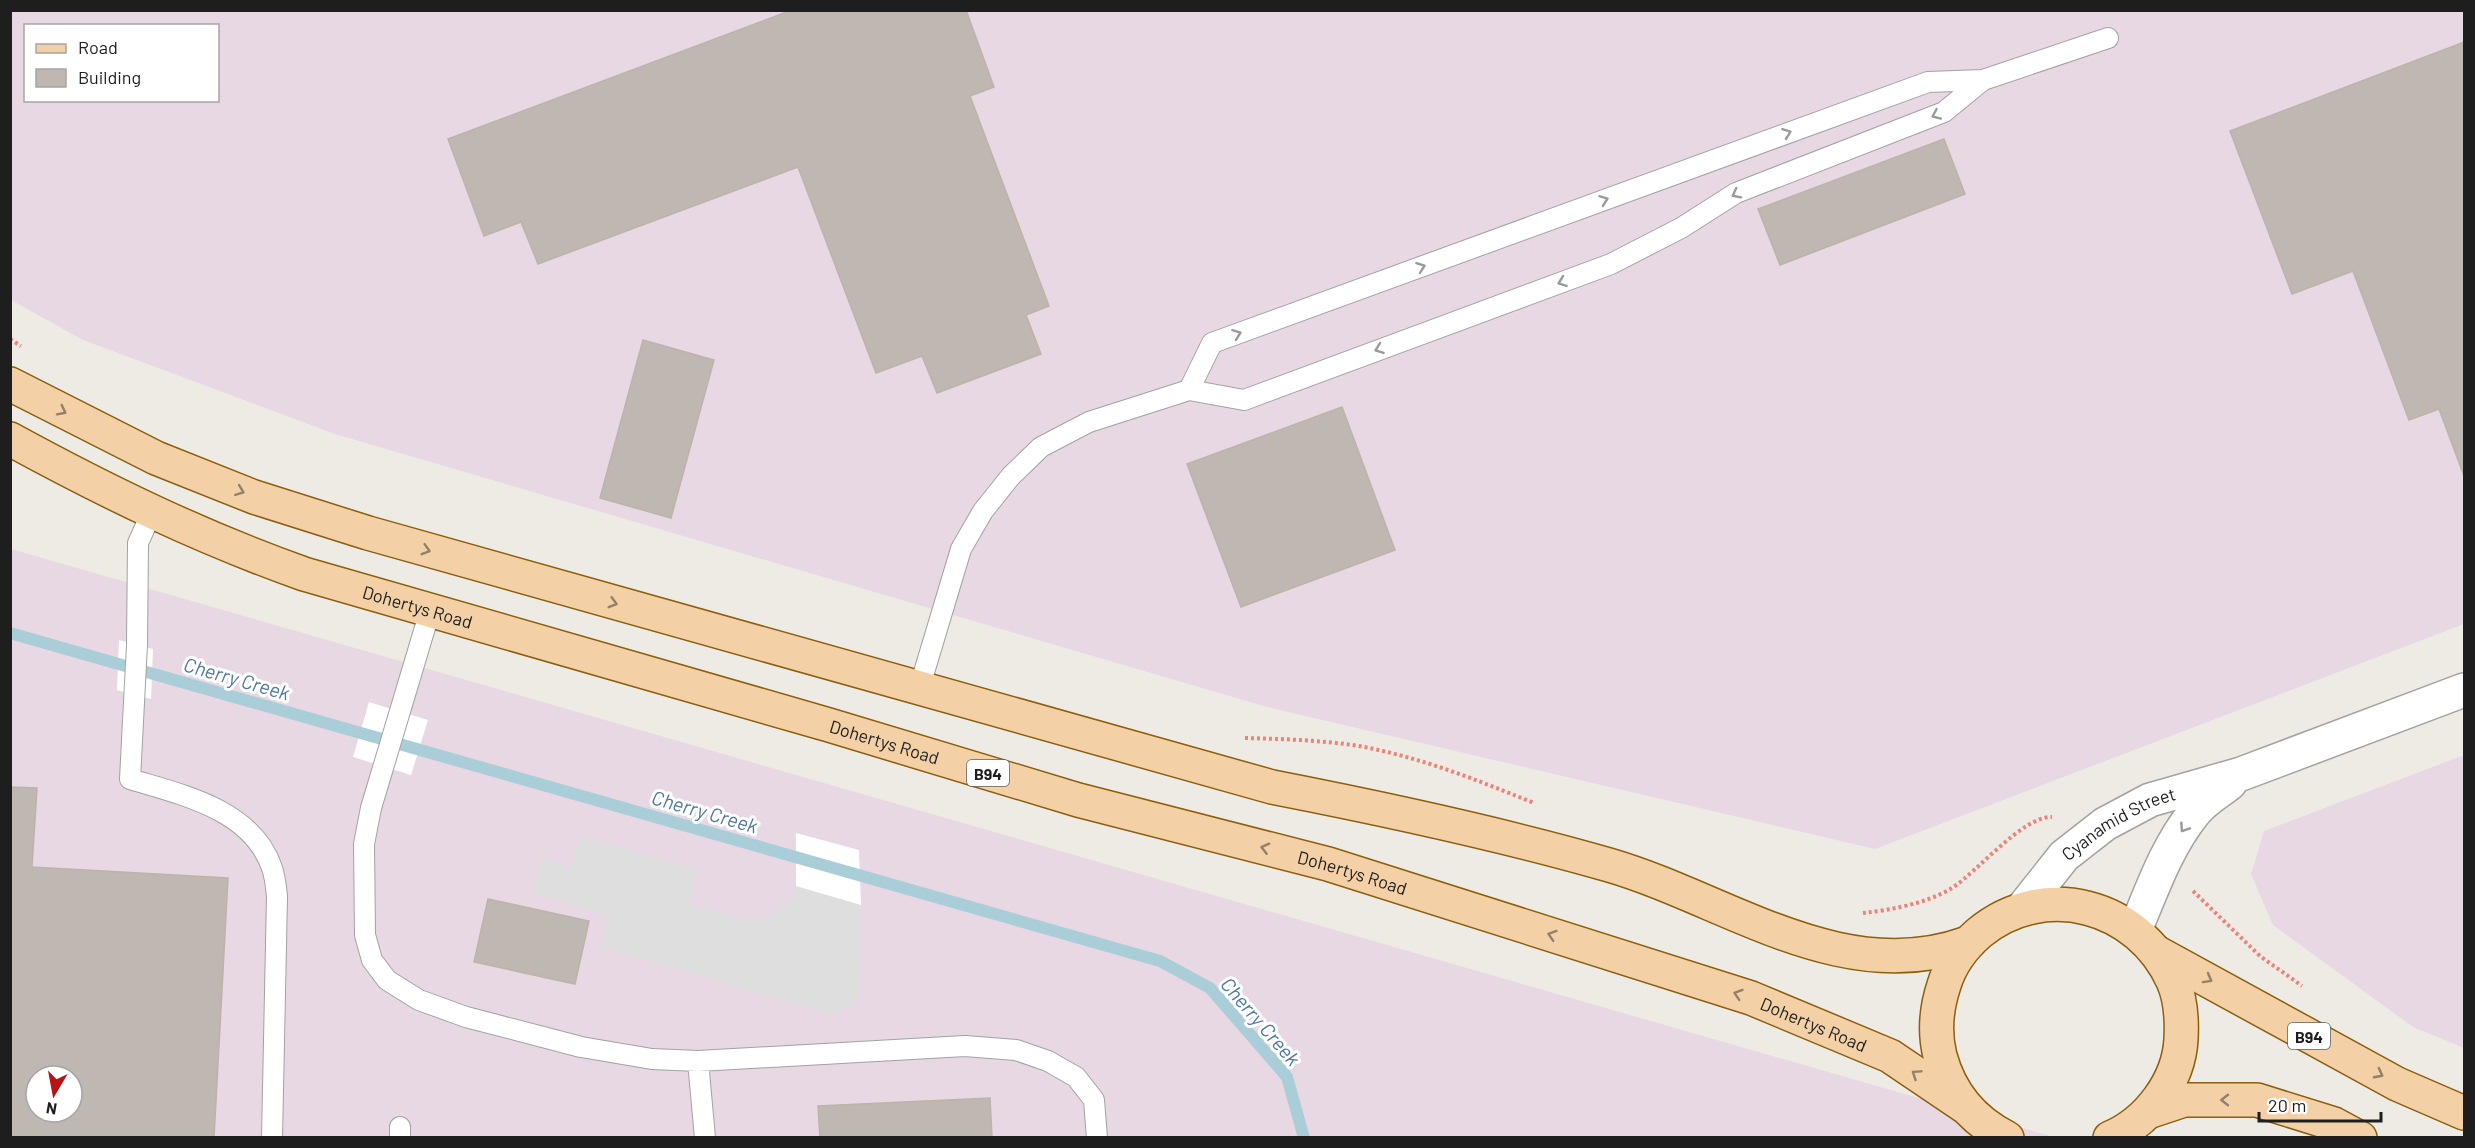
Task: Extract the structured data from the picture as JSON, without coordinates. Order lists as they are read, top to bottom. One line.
{"streets":{"main road":["Dohertys Road","B94"],"street":["Cyanamid Street"]},"crossings":[["Dohertys Road","B94"],["B94","Cyanamid Street"]],"water":["Cherry Creek"],"legend":["Road","Building"],"scale_bar":"20 m","north":"bottom"}
